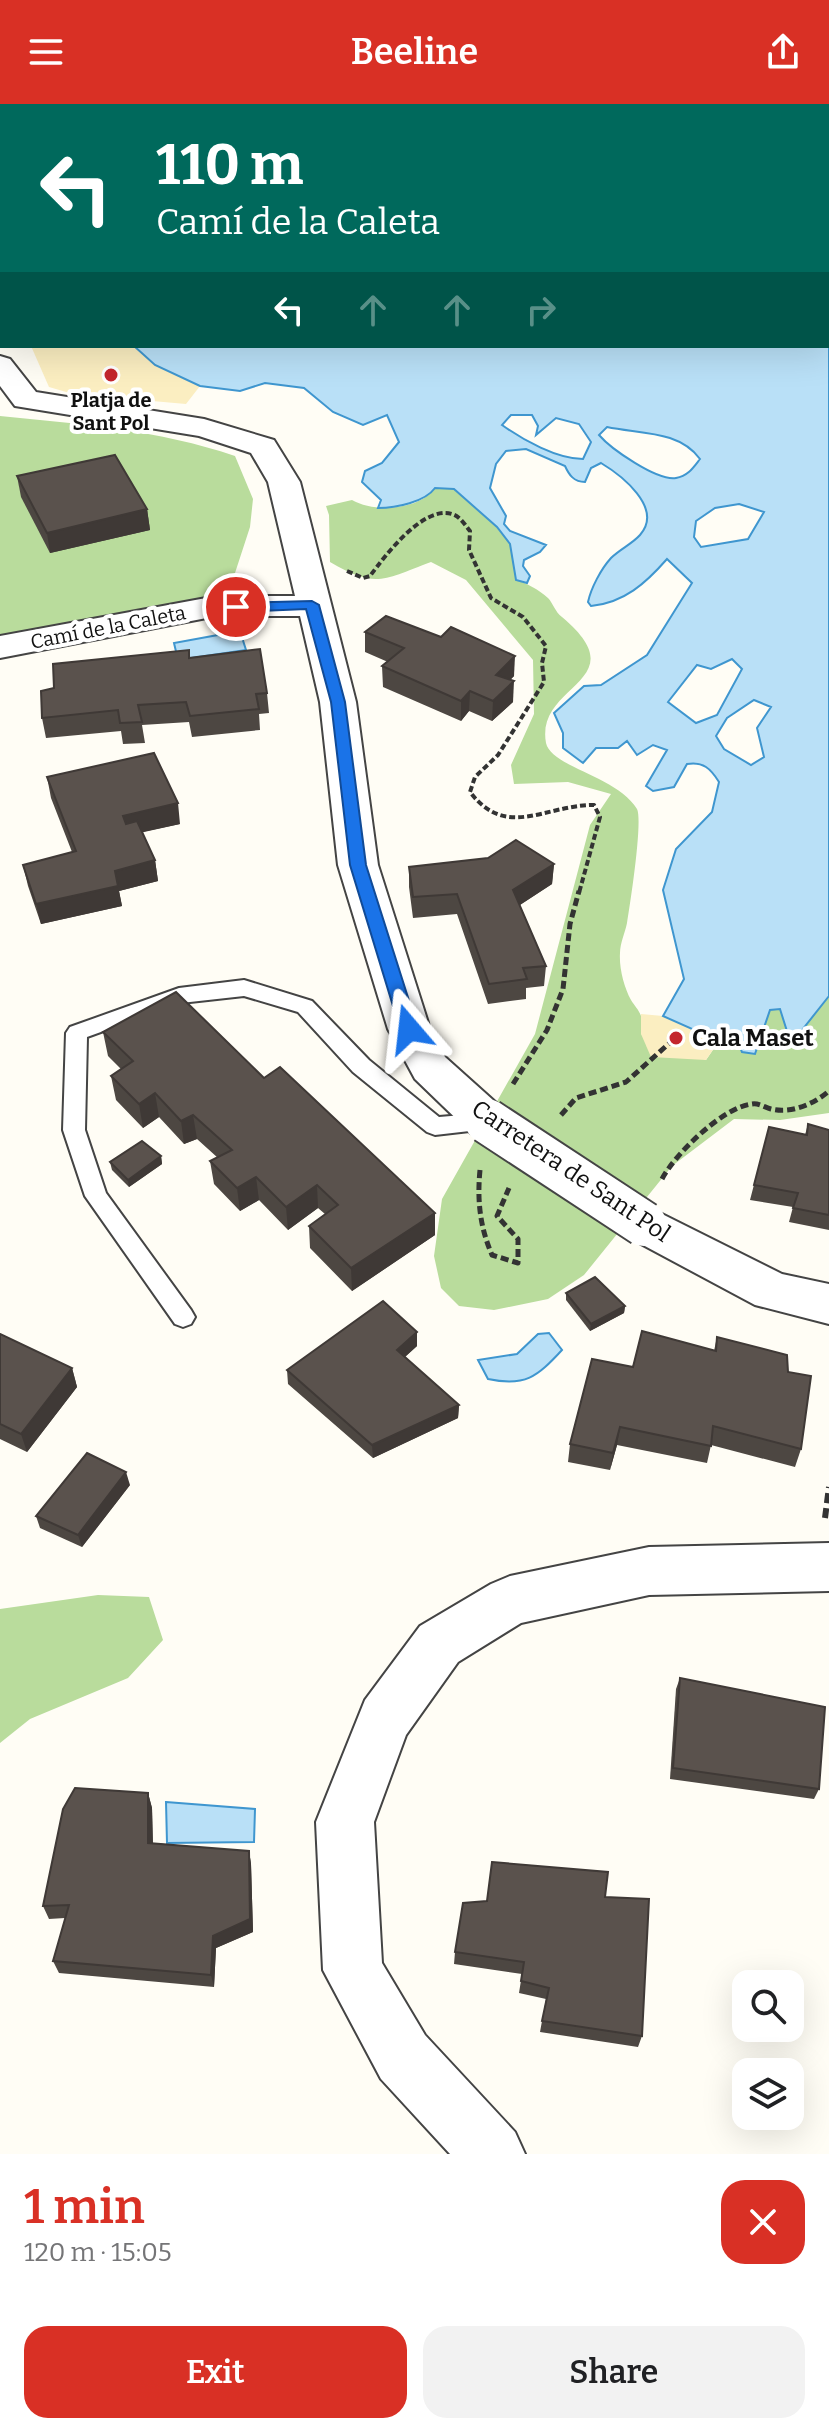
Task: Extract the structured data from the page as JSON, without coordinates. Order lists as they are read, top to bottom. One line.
{"streets":{"street":["Camí de la Caleta","Carretera de Sant Pol"]},"crossings":[["Camí de la Caleta","Carretera de Sant Pol"]],"places":["Platja de Sant Pol","Cala Maset"],"page":{"header":"Beeline","turn":["110 m","Camí de la Caleta"],"heading":["1 min","120 m · 15:05"],"buttons":["Exit","Share"]}}
